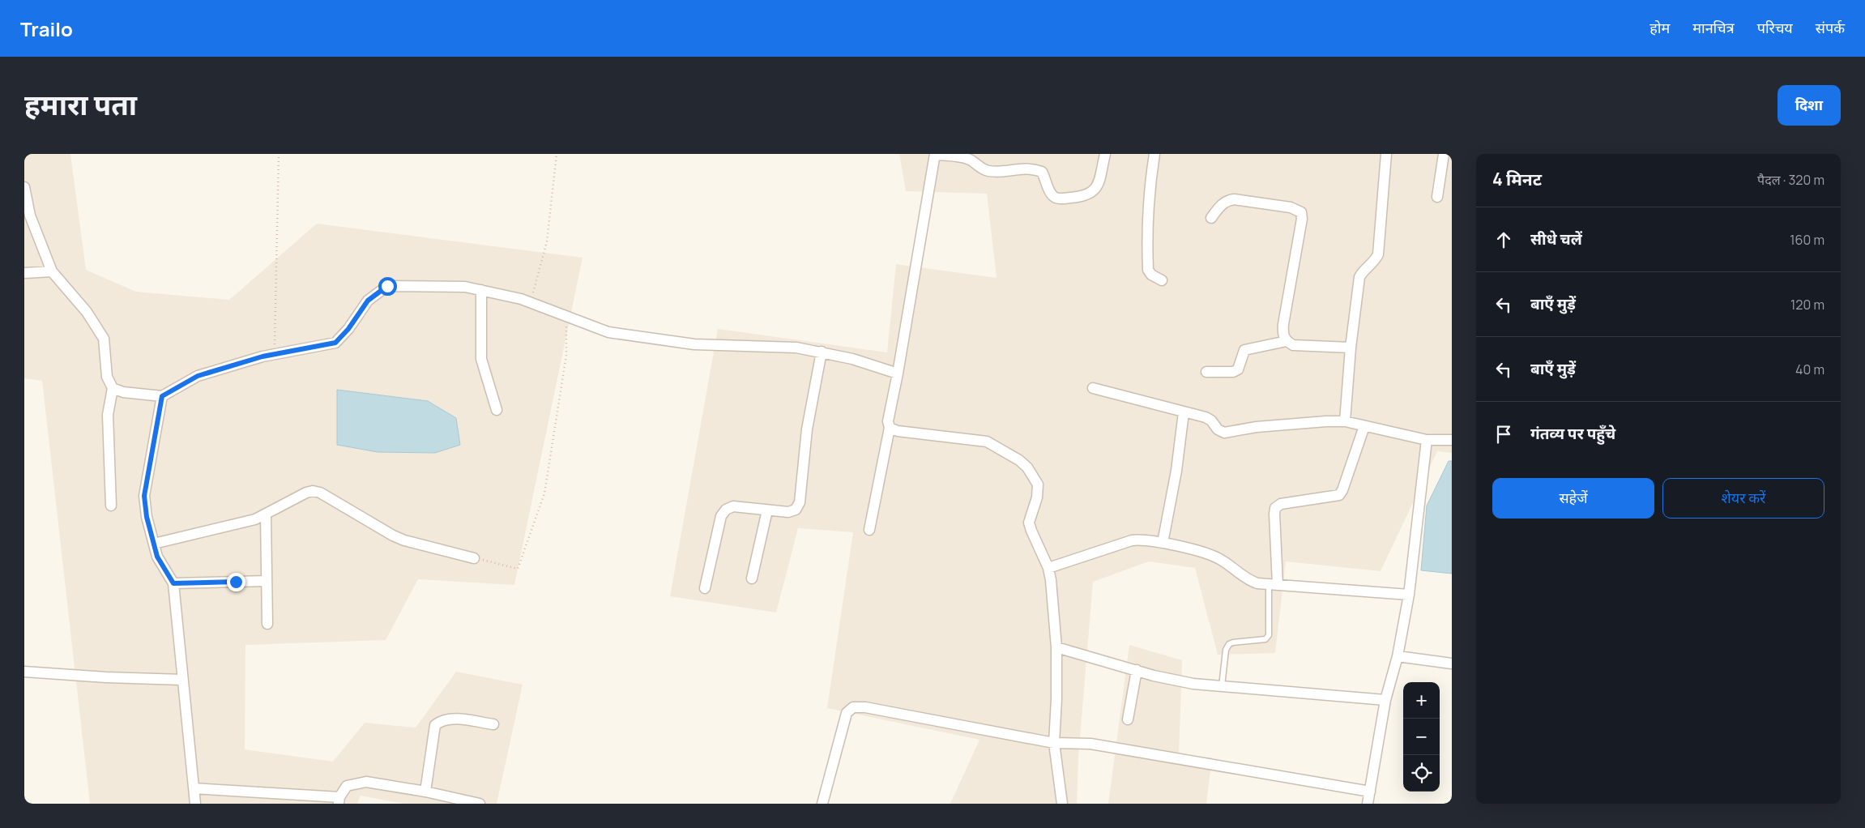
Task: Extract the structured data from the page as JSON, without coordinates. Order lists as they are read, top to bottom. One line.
{"page":{"header":"Trailo","nav":["होम","मानचित्र","परिचय","संपर्क"],"title":"हमारा पता","buttons":["दिशा",["सहेजें","शेयर करें"]],"heading":["4 मिनट","पैदल · 320 m"],"list":[["सीधे चलें","160 m"],["बाएँ मुड़ें","120 m"],["बाएँ मुड़ें","40 m"],"गंतव्य पर पहुँचे"],"map_buttons":["+","−"]}}
